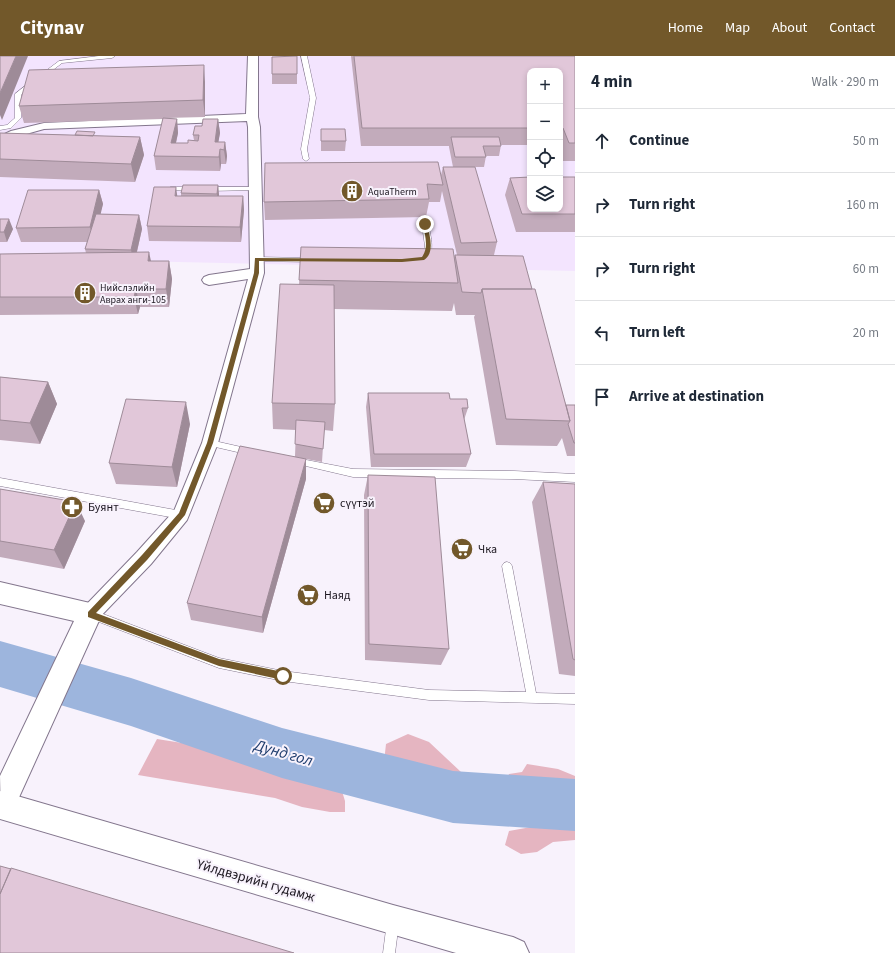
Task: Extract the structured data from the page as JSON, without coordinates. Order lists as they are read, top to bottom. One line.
{"streets":{"main road":["Yйлдвэрийн гудамж"]},"water":["Дунд гол"],"places":{"building":["AquaTherm","Нийслэлийн Аврах анги-105"],"supermarket":["сүүтэй","Чка","Наяд"],"pharmacy":["Буянт"]},"page":{"header":"Citynav","nav":["Home","Map","About","Contact"],"heading":["4 min","Walk · 290 m"],"map_buttons":["+","−"],"list":[["Continue","50 m"],["Turn right","160 m"],["Turn right","60 m"],["Turn left","20 m"],"Arrive at destination"]}}
